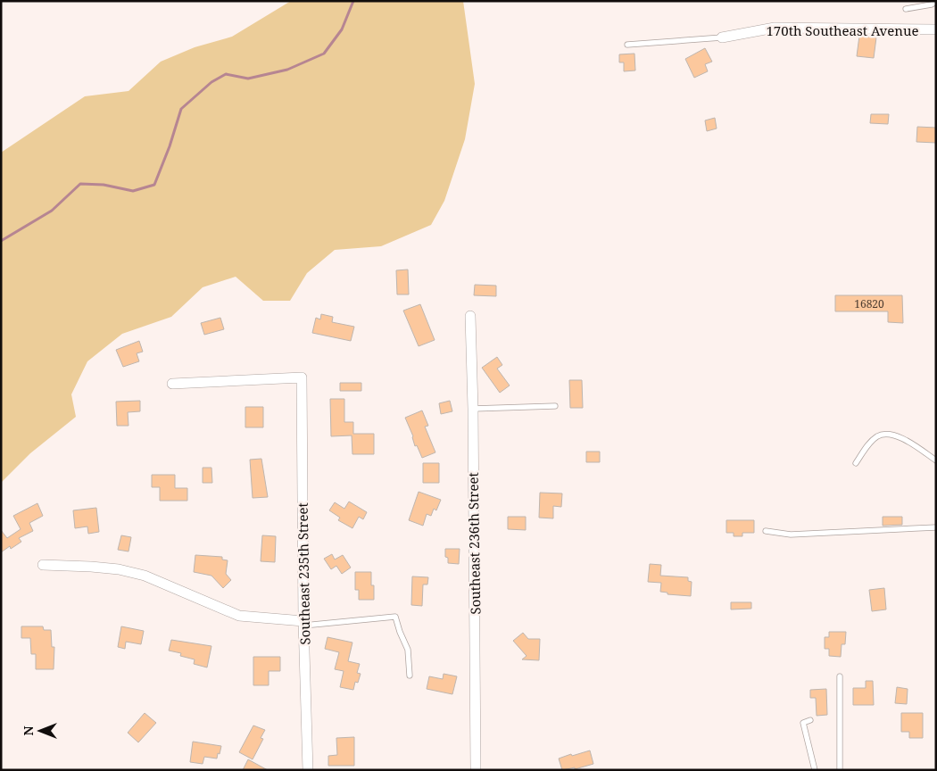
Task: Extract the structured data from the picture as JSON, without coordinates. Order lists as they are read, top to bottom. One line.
{"streets":{"street":["170th Southeast Avenue","Southeast 236th Street","Southeast 235th Street"]},"house_numbers":["16820"],"north":"left"}
